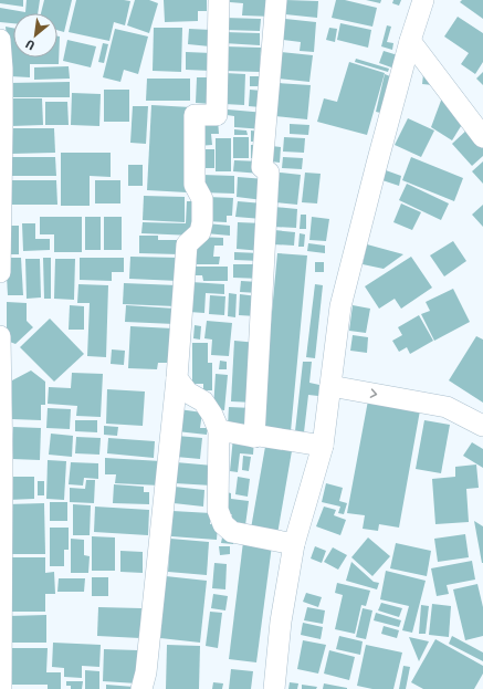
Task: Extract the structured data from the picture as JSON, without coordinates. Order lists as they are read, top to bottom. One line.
{"north":"bottom left"}
